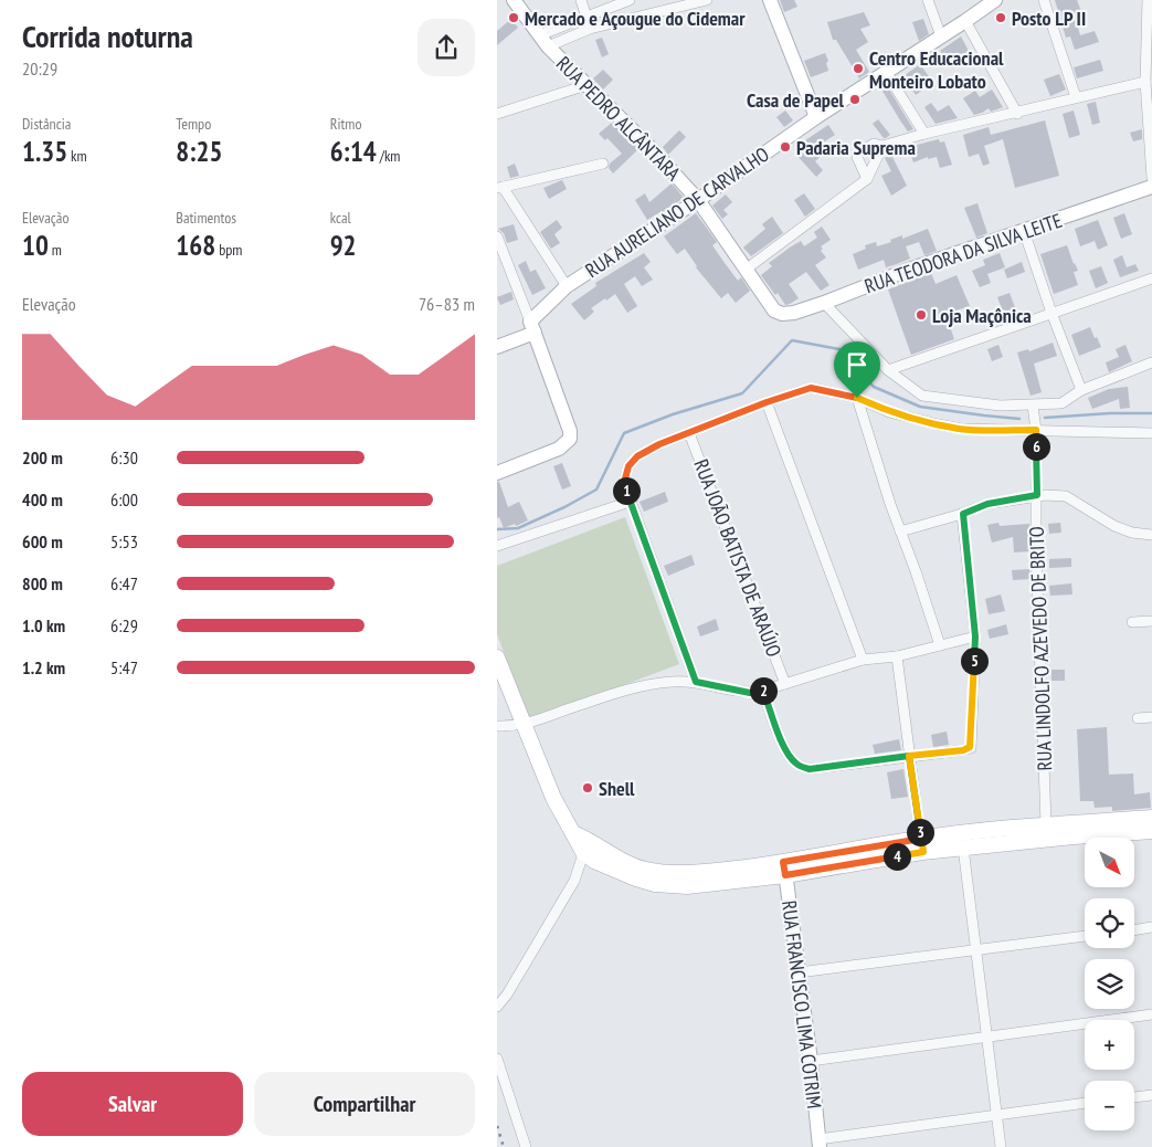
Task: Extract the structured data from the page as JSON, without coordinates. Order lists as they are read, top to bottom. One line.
{"streets":{"street":["RUA PEDRO ALCÂNTARA","RUA AURELIANO DE CARVALHO","RUA TEODORA DA SILVA LEITE","RUA JOÃO BATISTA DE ARAÚJO","RUA LINDOLFO AZEVEDO DE BRITO","RUA FRANCISCO LIMA COTRIM"]},"crossings":[["RUA PEDRO ALCÂNTARA","RUA AURELIANO DE CARVALHO"],["RUA PEDRO ALCÂNTARA","RUA TEODORA DA SILVA LEITE"]],"places":["Mercado e Açougue do Cidemar","Posto LP II","Centro Educacional Monteiro Lobato","Casa de Papel","Padaria Suprema","Loja Maçônica","Shell"],"north":"bottom right","page":{"heading":["Corrida noturna","20:29"],"stats":[["Distância","1.35 km"],["Tempo","8:25"],["Ritmo","6:14 /km"],["Elevação","10 m"],["Batimentos","168 bpm"],["kcal","92"]],"chart":["Elevação","76–83 m"],"pins":["6","1","5","2","3","4"],"list":[{"name":"200 m","note":"6:30"},{"name":"400 m","note":"6:00"},{"name":"600 m","note":"5:53"},{"name":"800 m","note":"6:47"},{"name":"1.0 km","note":"6:29"},{"name":"1.2 km","note":"5:47"}],"map_buttons":["+","−"],"buttons":["Salvar","Compartilhar"]}}
